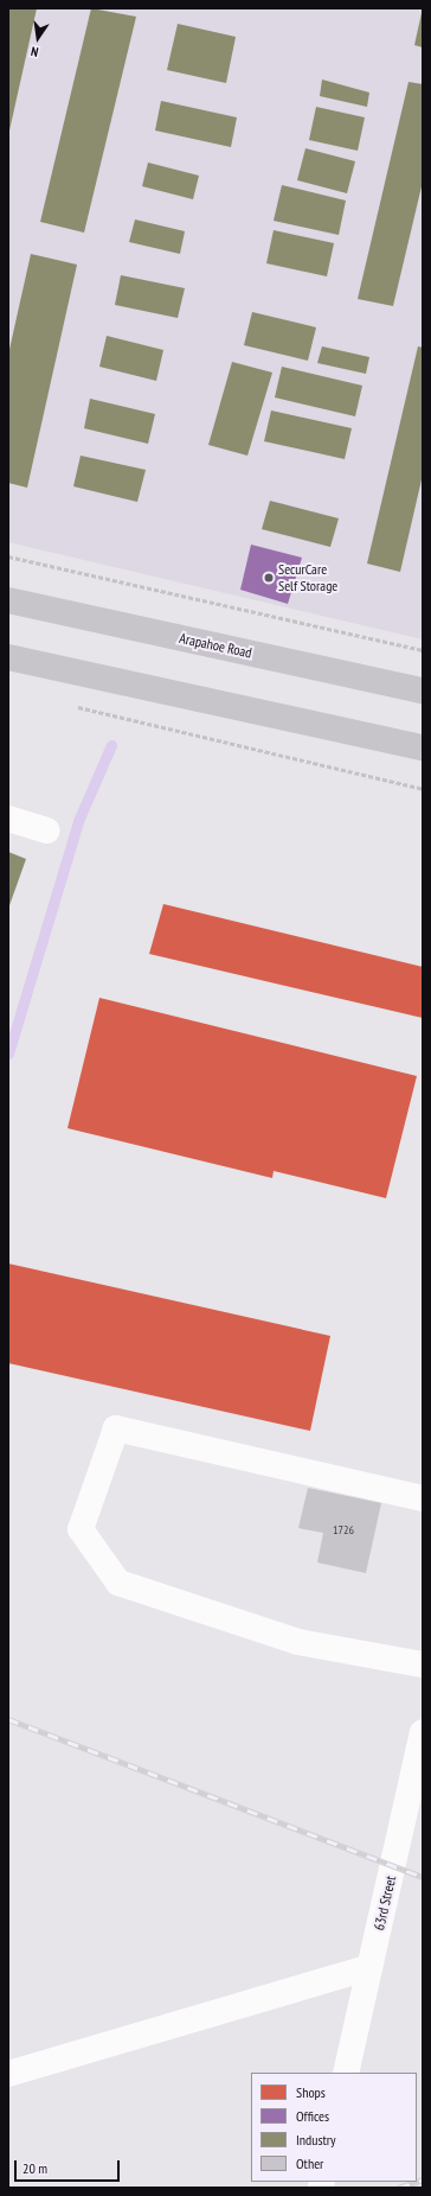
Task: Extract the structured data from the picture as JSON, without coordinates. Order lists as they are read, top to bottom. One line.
{"streets":{"main road":["Arapahoe Road"],"street":["63rd Street"]},"places":["SecurCare Self Storage"],"house_numbers":["1726"],"legend":["Shops","Offices","Industry","Other"],"scale_bar":"20 m","north":"bottom"}
